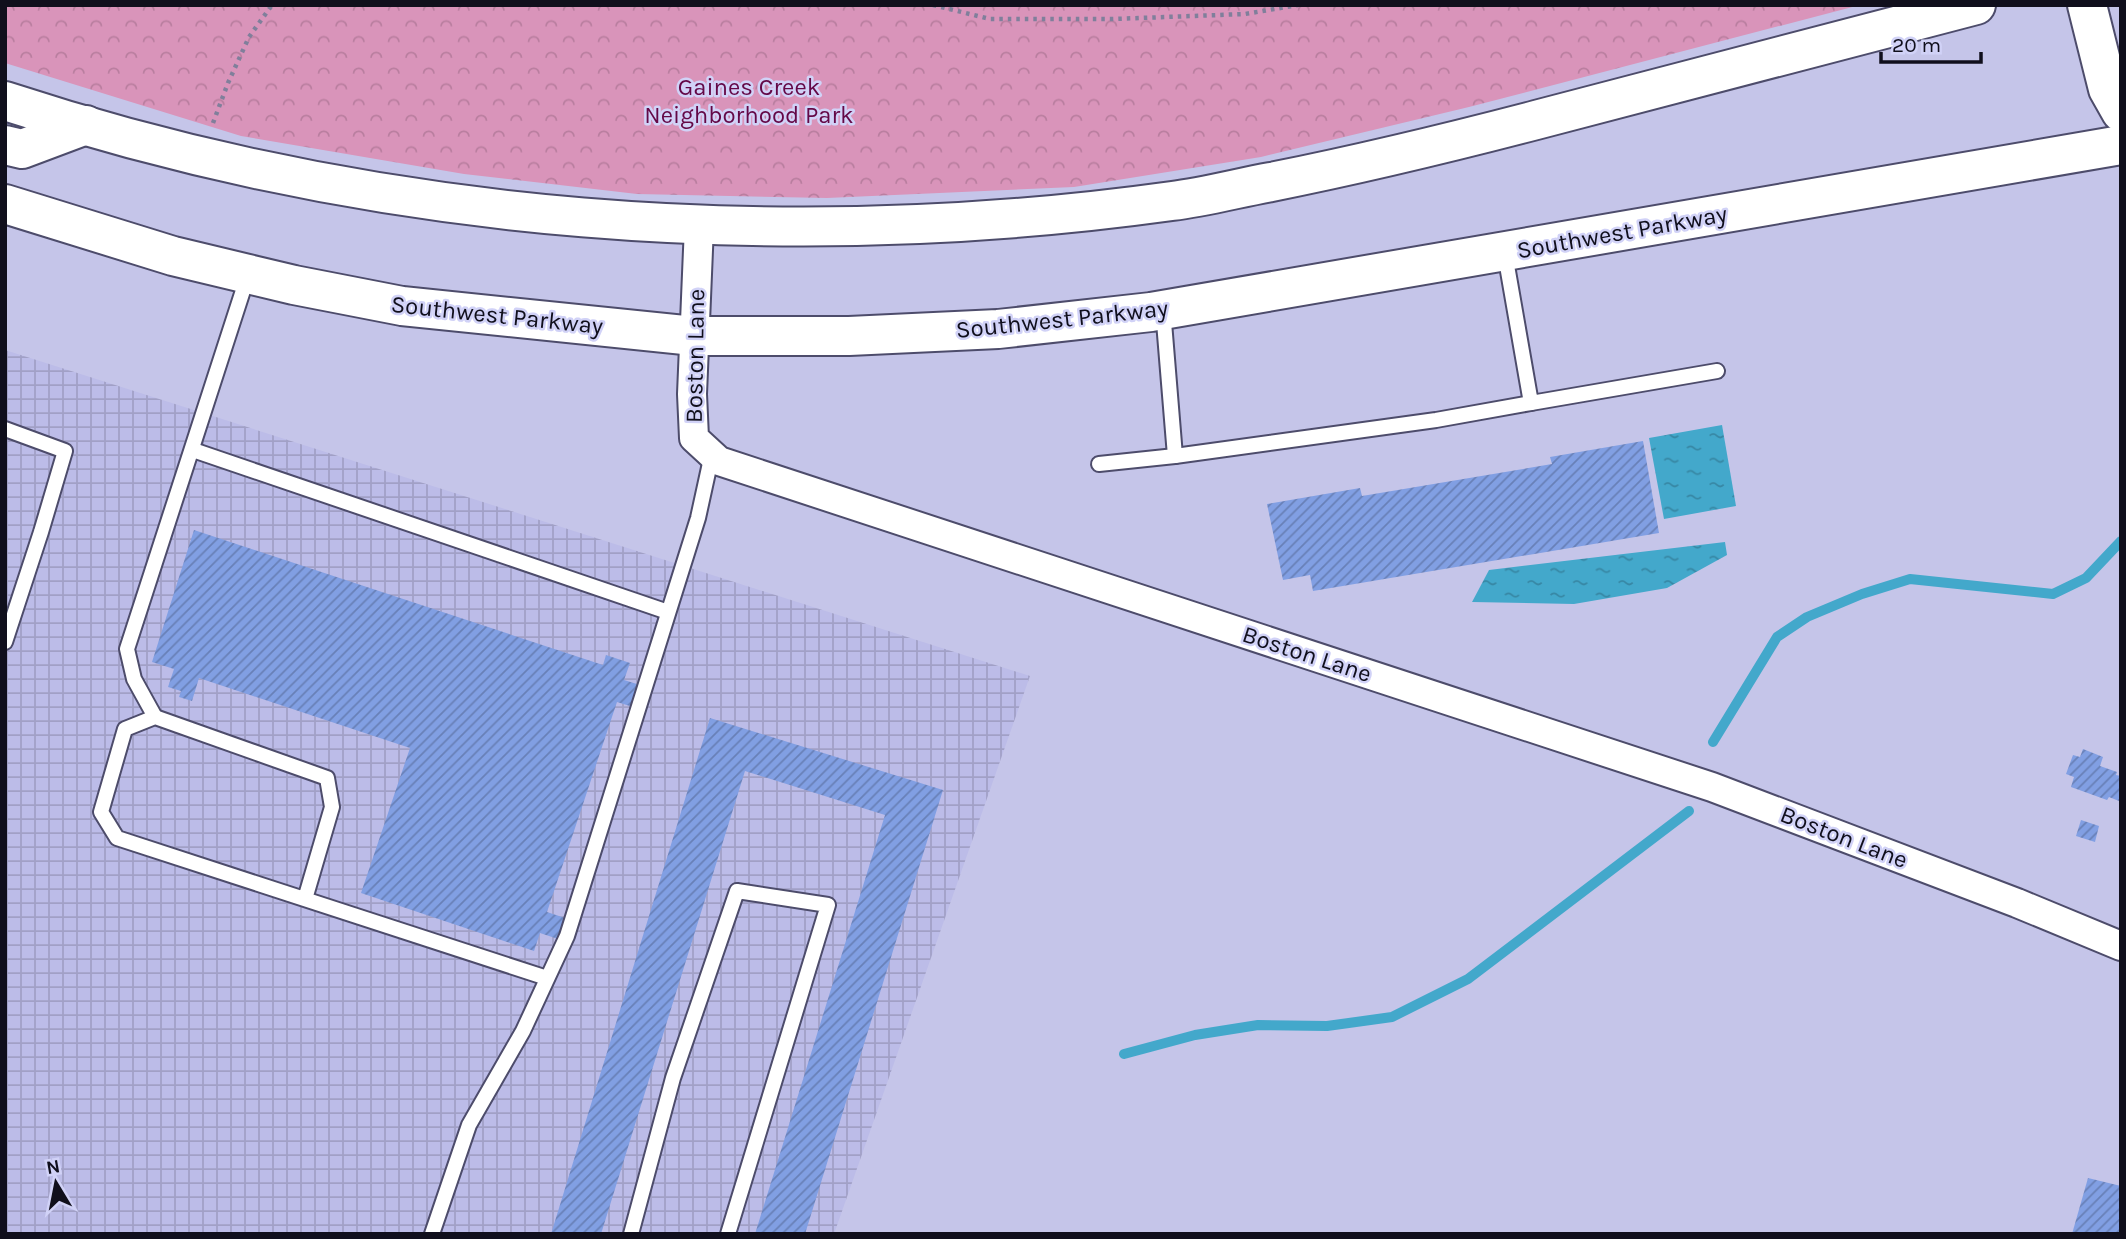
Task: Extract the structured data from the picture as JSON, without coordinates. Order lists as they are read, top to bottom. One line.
{"streets":{"main road":["Southwest Parkway"],"street":["Boston Lane"]},"crossings":[["Southwest Parkway","Boston Lane"]],"parks":["Gaines Creek Neighborhood Park"],"scale_bar":"20 m","north":"top"}
